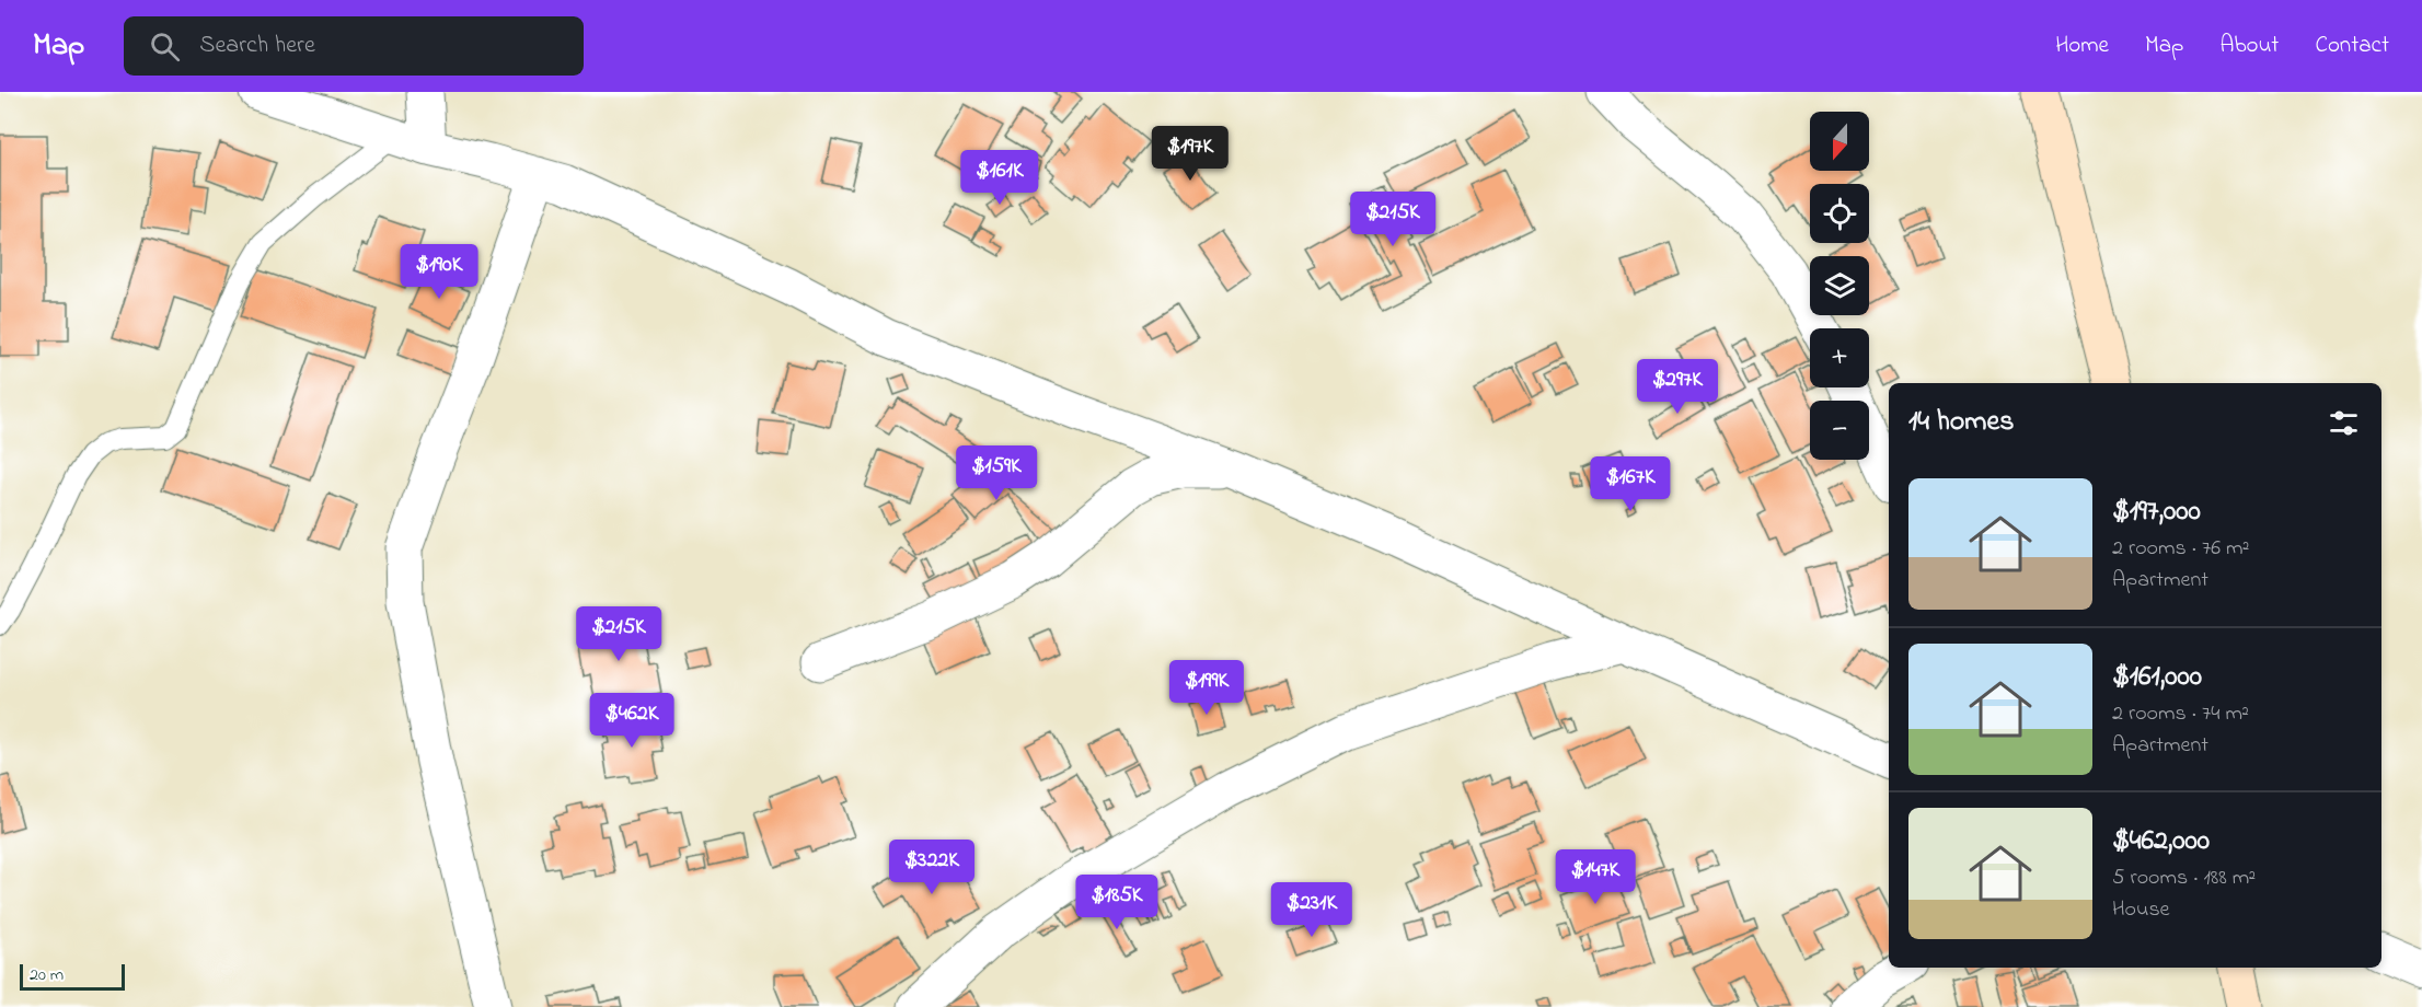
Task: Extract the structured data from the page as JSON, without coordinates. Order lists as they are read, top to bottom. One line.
{"scale_bar":"20 m","north":"bottom","page":{"header":"Map","search":"Search here","nav":["Home","Map","About","Contact"],"map_buttons":["+","−"],"price":["$197K","$161K","$215K","$190K","$297K","$159K","$167K","$215K","$199K","$462K","$322K","$147K","$185K","$231K"],"heading":"14 homes","list":[{"name":"$197,000","note":"2 rooms · 76 m² · Apartment"},{"name":"$161,000","note":"2 rooms · 74 m² · Apartment"},{"name":"$462,000","note":"5 rooms · 188 m² · House"}],"scale":"20 m"}}
